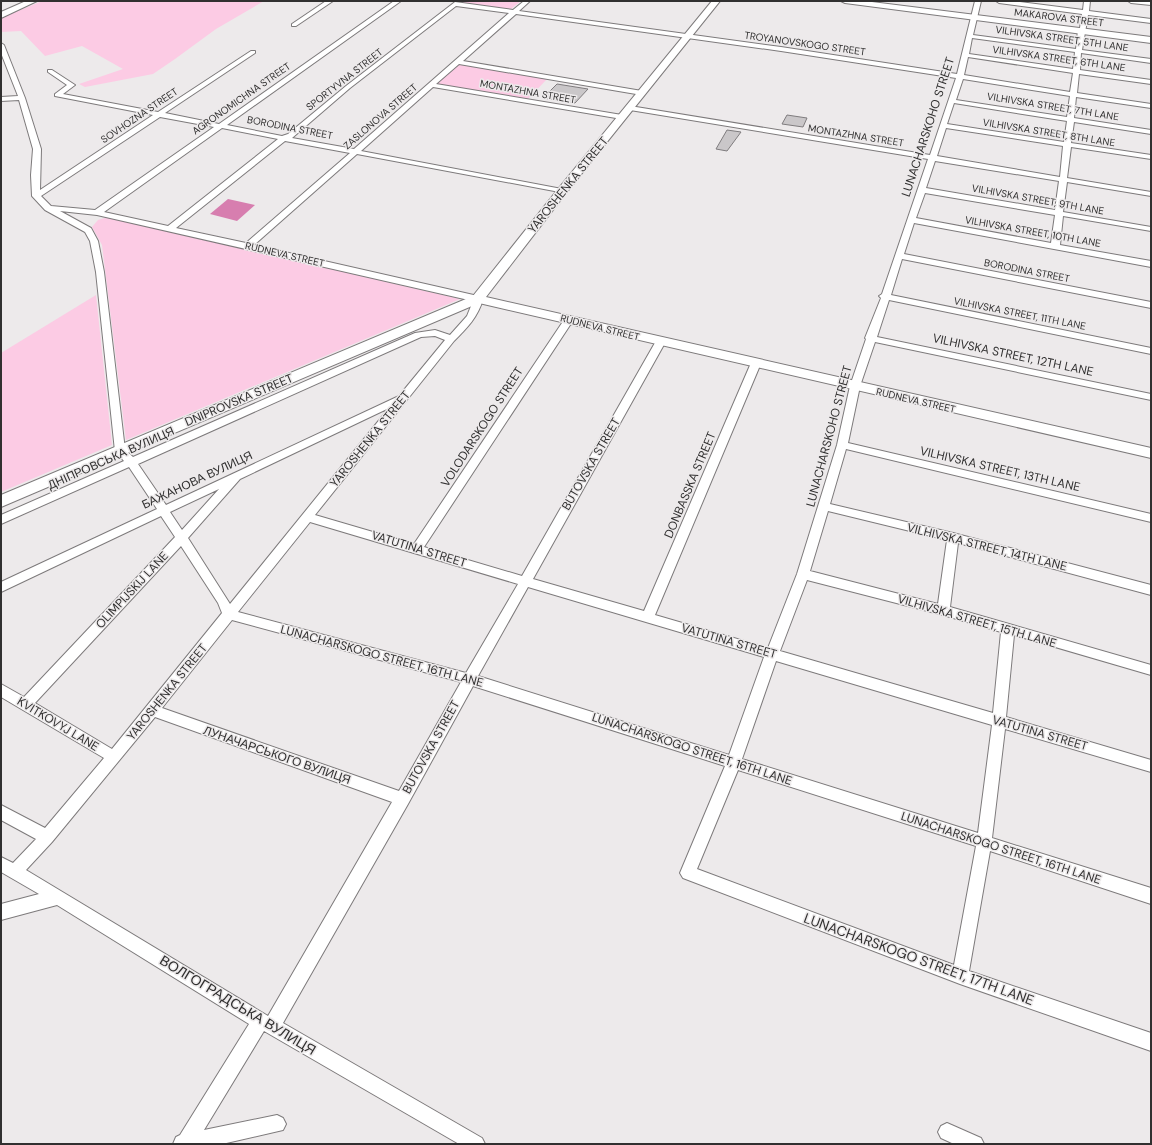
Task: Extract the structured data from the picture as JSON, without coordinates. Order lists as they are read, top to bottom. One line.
{"streets":{"street":["MAKAROVA STREET","VILHIVSKA STREET, 5TH LANE","TROYANOVSKOGO STREET","VILHIVSKA STREET, 6TH LANE","SPORTYVNA STREET","MONTAZHNA STREET","AGRONOMICHNA STREET","VILHIVSKA STREET, 7TH LANE","SOVHOZNA STREET","ZASLONOVA STREET","BORODINA STREET","LUNACHARSKOHO STREET","VILHIVSKA STREET, 8TH LANE","YAROSHENKA STREET","VILHIVSKA STREET, 9TH LANE","VILHIVSKA STREET, 10TH LANE","RUDNEVA STREET","VILHIVSKA STREET, 11TH LANE","VILHIVSKA STREET, 12TH LANE","DNIPROVSKA STREET","VOLODARSKOGO STREET","ДНІПРОВСЬКА ВУЛИЦЯ","BUTOVSKA STREET","VILHIVSKA STREET, 13TH LANE","БАЖАНОВА ВУЛИЦЯ","DONBASSKA STREET","VILHIVSKA STREET, 14TH LANE","VATUTINA STREET","OLIMPIJSKIJ LANE","VILHIVSKA STREET, 15TH LANE","LUNACHARSKOGO STREET, 16TH LANE","KVITKOVYJ LANE","ЛУНАЧАРСЬКОГО ВУЛИЦЯ","LUNACHARSKOGO STREET, 17TH LANE","ВОЛГОГРАДСЬКА ВУЛИЦЯ"]},"crossings":[["MAKAROVA STREET","LUNACHARSKOHO STREET"],["VILHIVSKA STREET, 5TH LANE","LUNACHARSKOHO STREET"],["TROYANOVSKOGO STREET","SPORTYVNA STREET"],["TROYANOVSKOGO STREET","ZASLONOVA STREET"],["TROYANOVSKOGO STREET","LUNACHARSKOHO STREET"],["TROYANOVSKOGO STREET","YAROSHENKA STREET"],["VILHIVSKA STREET, 6TH LANE","LUNACHARSKOHO STREET"],["SPORTYVNA STREET","BORODINA STREET"],["SPORTYVNA STREET","RUDNEVA STREET"],["MONTAZHNA STREET","ZASLONOVA STREET"],["MONTAZHNA STREET","LUNACHARSKOHO STREET"],["MONTAZHNA STREET","YAROSHENKA STREET"],["AGRONOMICHNA STREET","BORODINA STREET"],["AGRONOMICHNA STREET","RUDNEVA STREET"],["VILHIVSKA STREET, 7TH LANE","LUNACHARSKOHO STREET"],["SOVHOZNA STREET","BORODINA STREET"],["ZASLONOVA STREET","BORODINA STREET"],["ZASLONOVA STREET","RUDNEVA STREET"],["BORODINA STREET","LUNACHARSKOHO STREET"],["BORODINA STREET","YAROSHENKA STREET"],["LUNACHARSKOHO STREET","VILHIVSKA STREET, 8TH LANE"],["LUNACHARSKOHO STREET","VILHIVSKA STREET, 9TH LANE"],["LUNACHARSKOHO STREET","VILHIVSKA STREET, 10TH LANE"],["LUNACHARSKOHO STREET","RUDNEVA STREET"],["LUNACHARSKOHO STREET","VILHIVSKA STREET, 11TH LANE"],["LUNACHARSKOHO STREET","VILHIVSKA STREET, 12TH LANE"],["LUNACHARSKOHO STREET","VILHIVSKA STREET, 13TH LANE"],["LUNACHARSKOHO STREET","VILHIVSKA STREET, 14TH LANE"],["LUNACHARSKOHO STREET","VATUTINA STREET"],["LUNACHARSKOHO STREET","VILHIVSKA STREET, 15TH LANE"],["LUNACHARSKOHO STREET","LUNACHARSKOGO STREET, 16TH LANE"],["LUNACHARSKOHO STREET","LUNACHARSKOGO STREET, 17TH LANE"],["YAROSHENKA STREET","RUDNEVA STREET"],["YAROSHENKA STREET","DNIPROVSKA STREET"],["YAROSHENKA STREET","ДНІПРОВСЬКА ВУЛИЦЯ"],["YAROSHENKA STREET","БАЖАНОВА ВУЛИЦЯ"],["YAROSHENKA STREET","VATUTINA STREET"],["YAROSHENKA STREET","LUNACHARSKOGO STREET, 16TH LANE"],["YAROSHENKA STREET","KVITKOVYJ LANE"],["YAROSHENKA STREET","ЛУНАЧАРСЬКОГО ВУЛИЦЯ"],["YAROSHENKA STREET","ВОЛГОГРАДСЬКА ВУЛИЦЯ"],["RUDNEVA STREET","DNIPROVSKA STREET"],["RUDNEVA STREET","VOLODARSKOGO STREET"],["RUDNEVA STREET","BUTOVSKA STREET"],["RUDNEVA STREET","DONBASSKA STREET"],["VOLODARSKOGO STREET","VATUTINA STREET"],["BUTOVSKA STREET","VATUTINA STREET"],["BUTOVSKA STREET","LUNACHARSKOGO STREET, 16TH LANE"],["BUTOVSKA STREET","ЛУНАЧАРСЬКОГО ВУЛИЦЯ"],["BUTOVSKA STREET","ВОЛГОГРАДСЬКА ВУЛИЦЯ"],["БАЖАНОВА ВУЛИЦЯ","OLIMPIJSKIJ LANE"],["DONBASSKA STREET","VATUTINA STREET"],["OLIMPIJSKIJ LANE","KVITKOVYJ LANE"]]}
